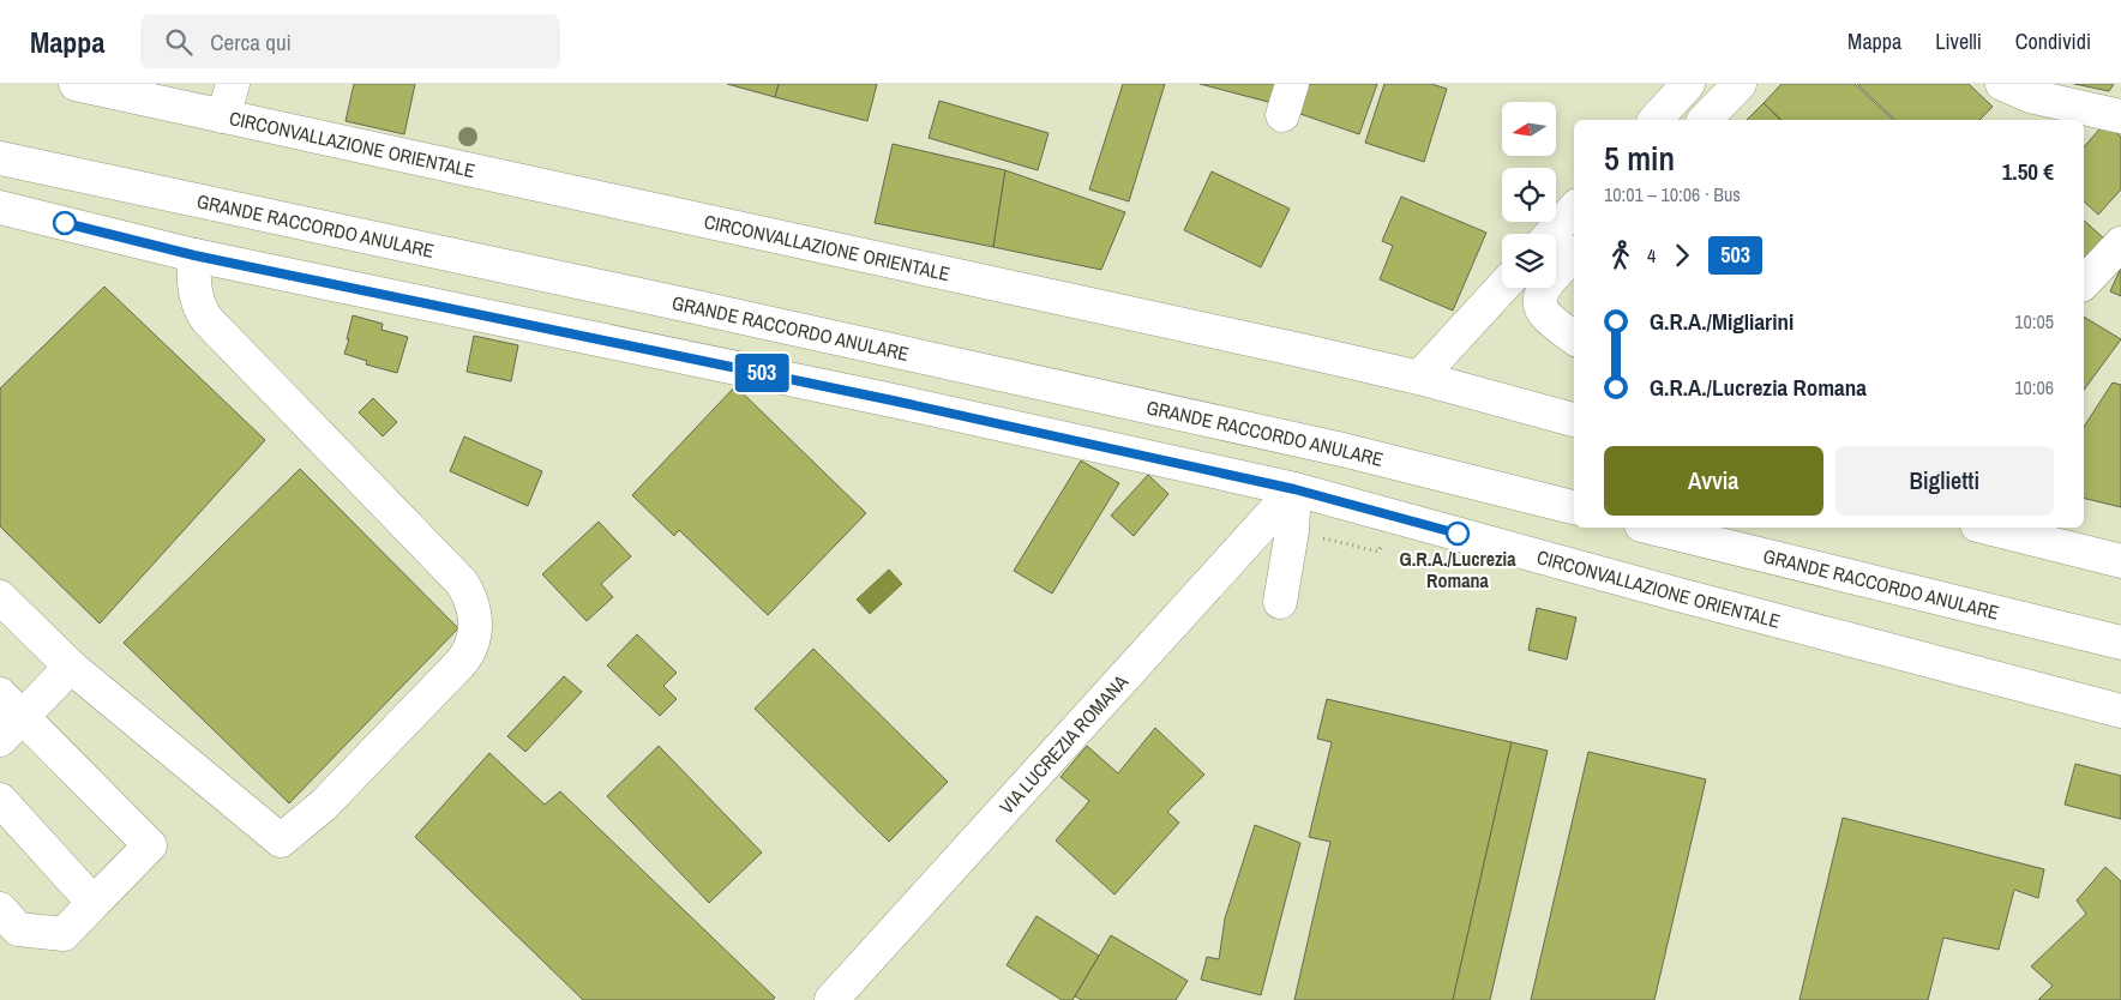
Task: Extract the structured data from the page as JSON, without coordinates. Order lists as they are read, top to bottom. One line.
{"streets":{"main road":["CIRCONVALLAZIONE ORIENTALE","GRANDE RACCORDO ANULARE","VIA LUCREZIA ROMANA"]},"crossings":[["CIRCONVALLAZIONE ORIENTALE","VIA LUCREZIA ROMANA"]],"places":["G.R.A./Lucrezia Romana"],"lines":["bus line 503"],"north":"left","page":{"header":"Mappa","search":"Cerca qui","nav":["Mappa","Livelli","Condividi"],"on_map":"503","heading":["5 min","10:01 – 10:06 · Bus","1.50 €"],"legs":["4","503"],"list":[{"name":"G.R.A./Migliarini","value":"10:05"},{"name":"G.R.A./Lucrezia Romana","value":"10:06"}],"buttons":["Avvia","Biglietti"]}}
